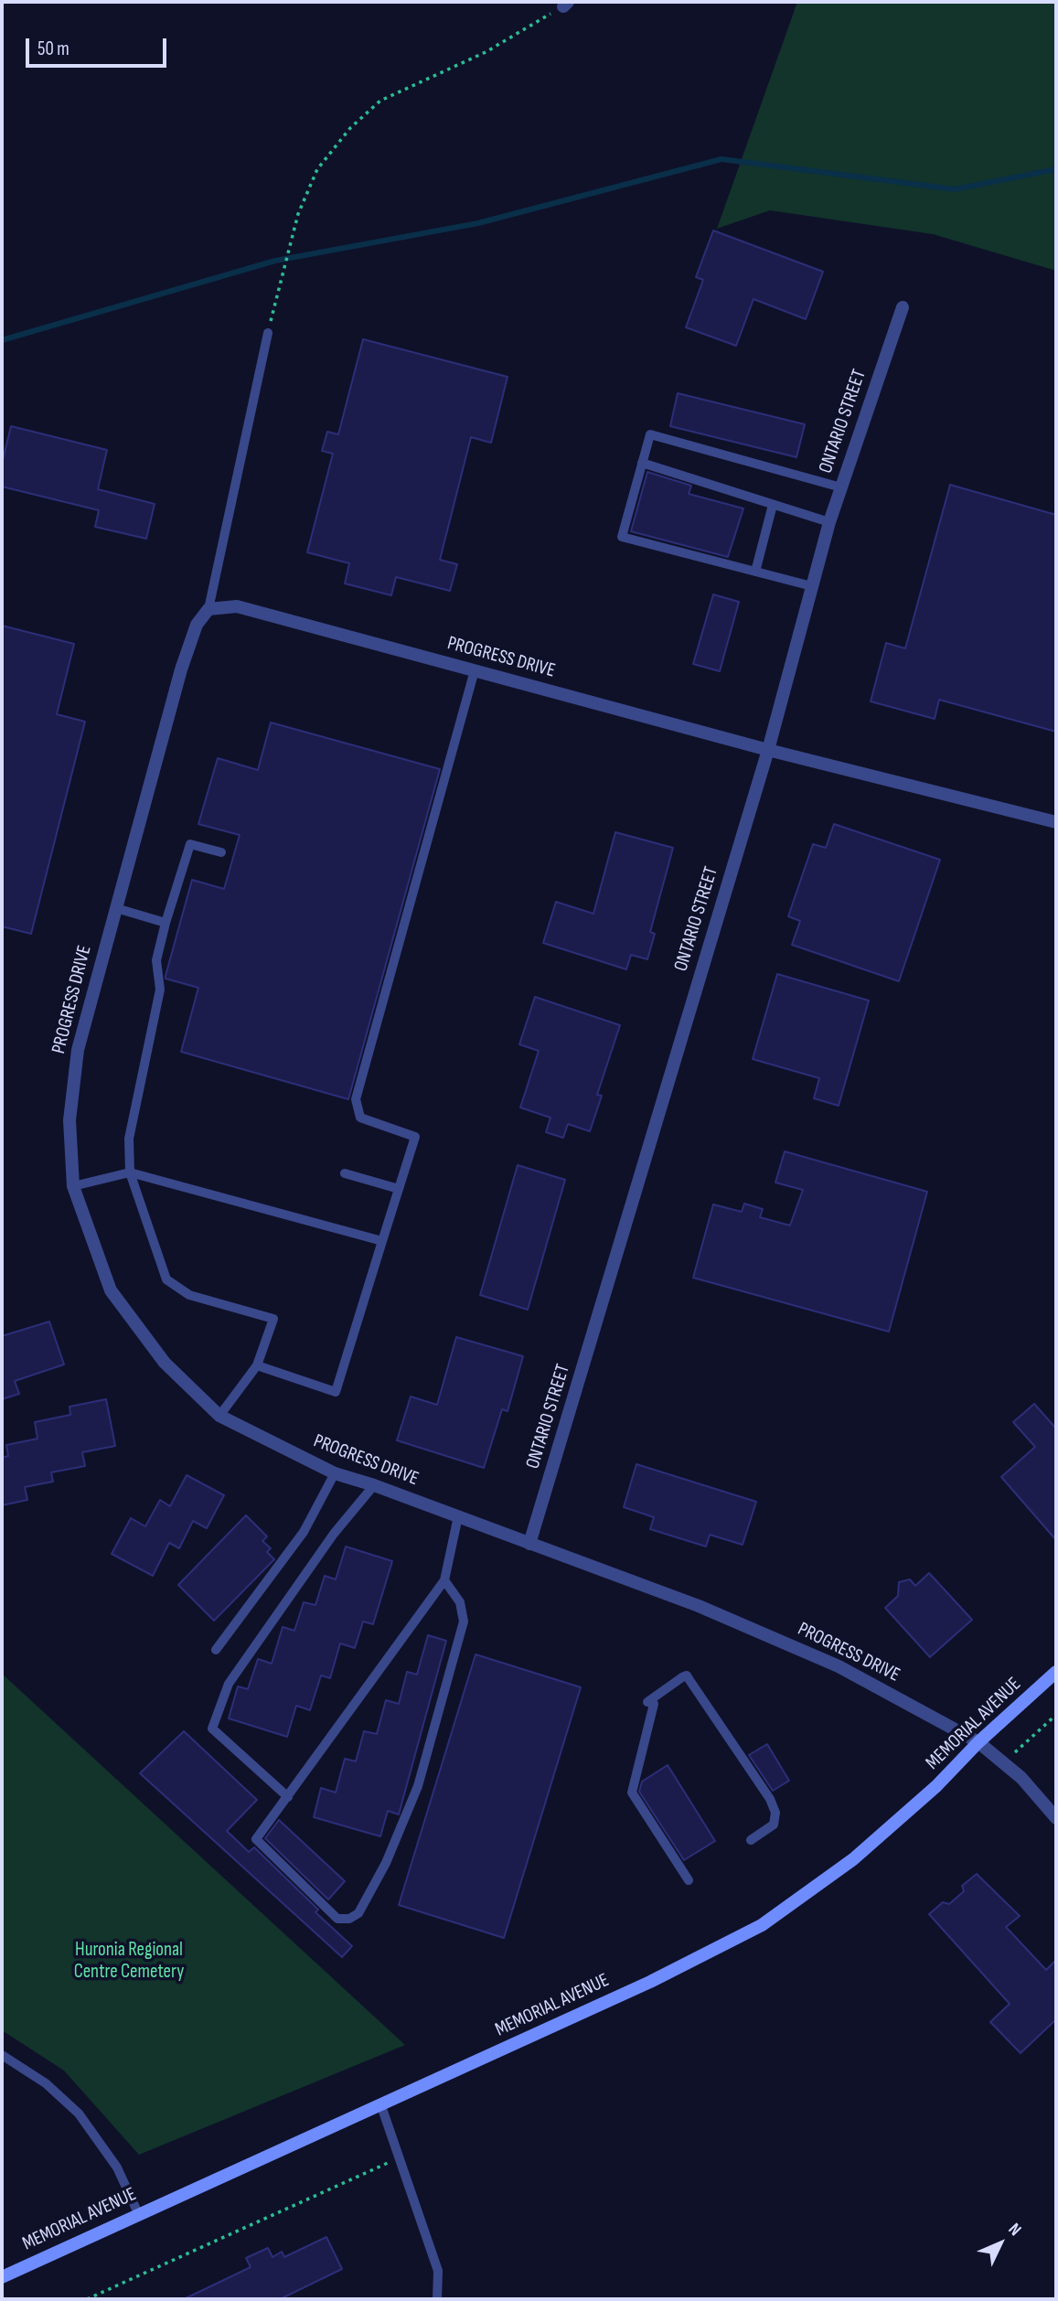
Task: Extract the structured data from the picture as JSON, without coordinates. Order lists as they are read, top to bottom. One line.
{"streets":{"main road":["MEMORIAL AVENUE"],"street":["ONTARIO STREET","PROGRESS DRIVE"]},"crossings":[["ONTARIO STREET","PROGRESS DRIVE"],["PROGRESS DRIVE","MEMORIAL AVENUE"]],"parks":["Huronia Regional Centre Cemetery"],"scale_bar":"50 m","north":"top right"}
